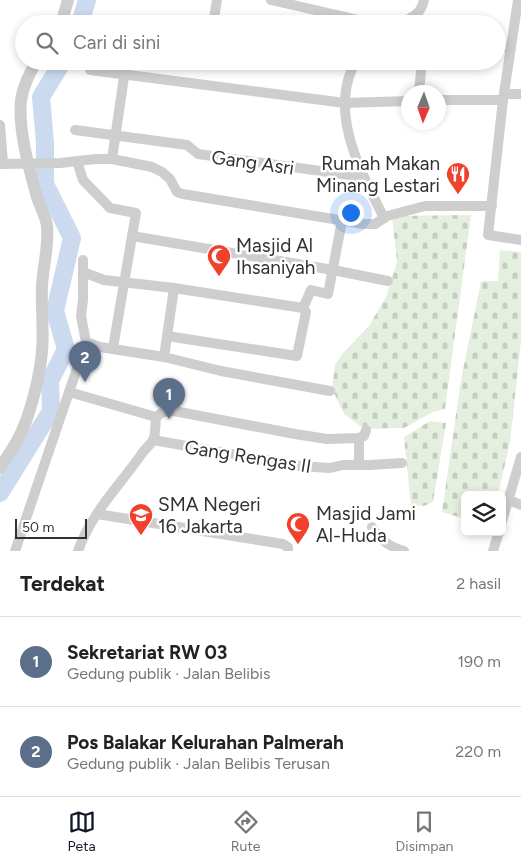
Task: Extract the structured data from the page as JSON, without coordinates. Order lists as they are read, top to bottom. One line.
{"streets":{"street":["Gang Asri","Gang Rengas II"]},"places":{"restaurant":["Rumah Makan Minang Lestari"],"mosque":["Masjid Al Ihsaniyah","Masjid Jami Al-Huda"],"school or university":["SMA Negeri 16 Jakarta"]},"scale_bar":"50 m","north":"bottom","page":{"search":"Cari di sini","pins":["2","1"],"scale":"50 m","heading":["Terdekat","2 hasil"],"list":[{"mark":"1","name":"Sekretariat RW 03","note":"Gedung publik · Jalan Belibis","value":"190 m"},{"mark":"2","name":"Pos Balakar Kelurahan Palmerah","note":"Gedung publik · Jalan Belibis Terusan","value":"220 m"}],"nav":["Peta","Rute","Disimpan"]}}
